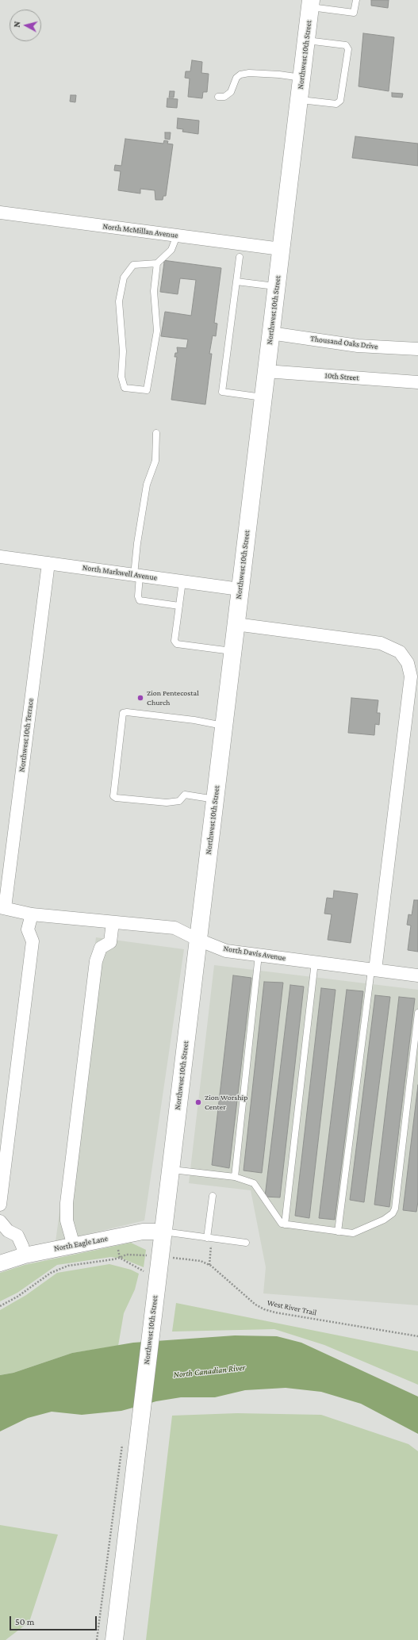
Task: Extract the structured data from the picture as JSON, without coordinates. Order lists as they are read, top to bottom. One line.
{"streets":{"main road":["Northwest 10th Street"],"street":["North McMillan Avenue","Thousand Oaks Drive","10th Street","North Markwell Avenue","Northwest 10th Terrace","North Davis Avenue","North Eagle Lane"],"path":["West River Trail"]},"crossings":[["Northwest 10th Street","North McMillan Avenue"],["Northwest 10th Street","Thousand Oaks Drive"],["Northwest 10th Street","10th Street"],["Northwest 10th Street","North Markwell Avenue"],["Northwest 10th Street","North Davis Avenue"],["Northwest 10th Street","North Eagle Lane"],["Northwest 10th Street","West River Trail"],["North Markwell Avenue","Northwest 10th Terrace"],["Northwest 10th Terrace","North Davis Avenue"]],"water":["North Canadian River"],"places":["Zion Pentecostal Church","Zion Worship Center"],"scale_bar":"50 m","north":"left"}
